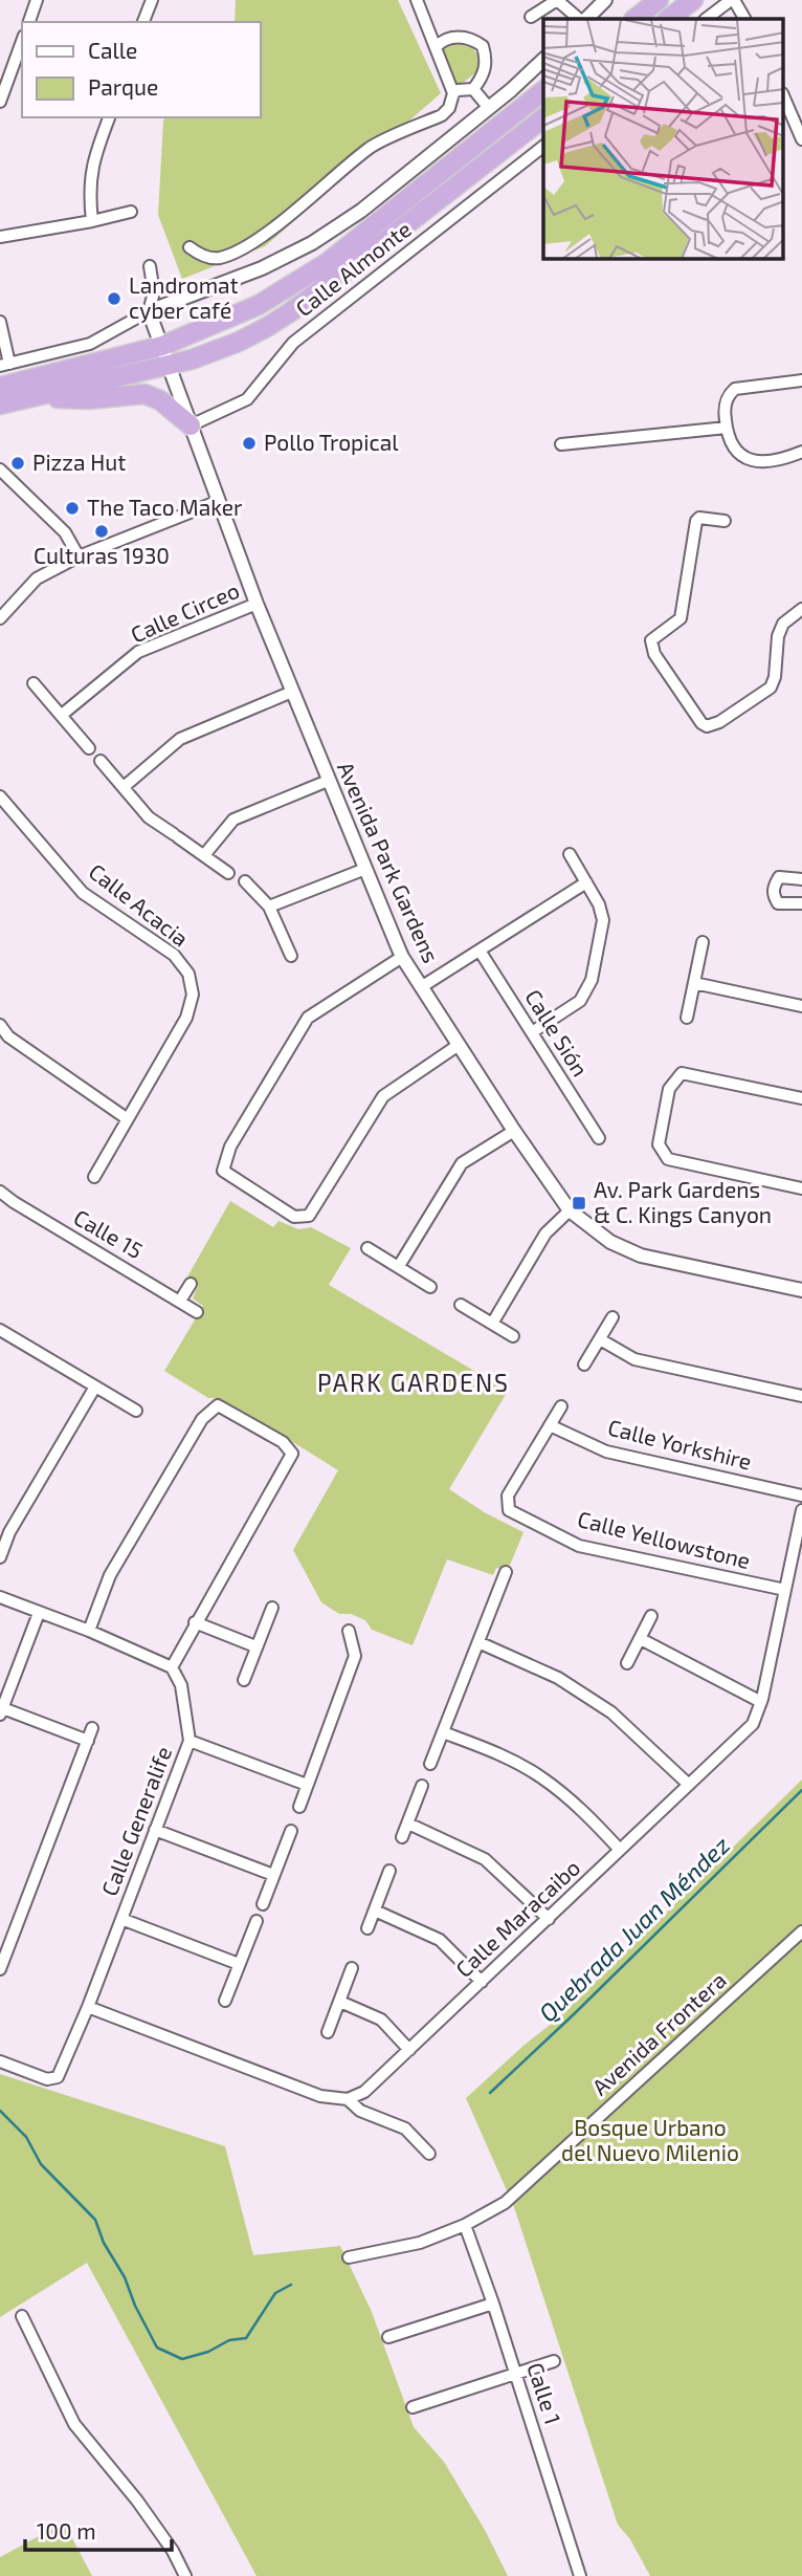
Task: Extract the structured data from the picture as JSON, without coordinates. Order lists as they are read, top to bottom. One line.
{"streets":{"street":["Calle Almonte","Calle Circeo","Avenida Park Gardens","Calle Acacia","Calle Sión","Calle 15","Calle Yorkshire","Calle Yellowstone","Calle Generalife","Calle Maracaibo","Avenida Frontera","Calle 1"]},"crossings":[["Calle Almonte","Avenida Park Gardens"],["Calle Circeo","Avenida Park Gardens"],["Calle Yorkshire","Calle Yellowstone"],["Calle Yellowstone","Calle Maracaibo"],["Avenida Frontera","Calle 1"]],"districts":["PARK GARDENS"],"water":["Quebrada Juan Méndez"],"parks":["Bosque Urbano del Nuevo Milenio"],"places":{"other":["Landromat cyber café","Pollo Tropical","Pizza Hut","The Taco Maker","Culturas 1930"],"transit":["Av. Park Gardens & C. Kings Canyon"]},"legend":["Calle","Parque"],"scale_bar":"100 m"}
